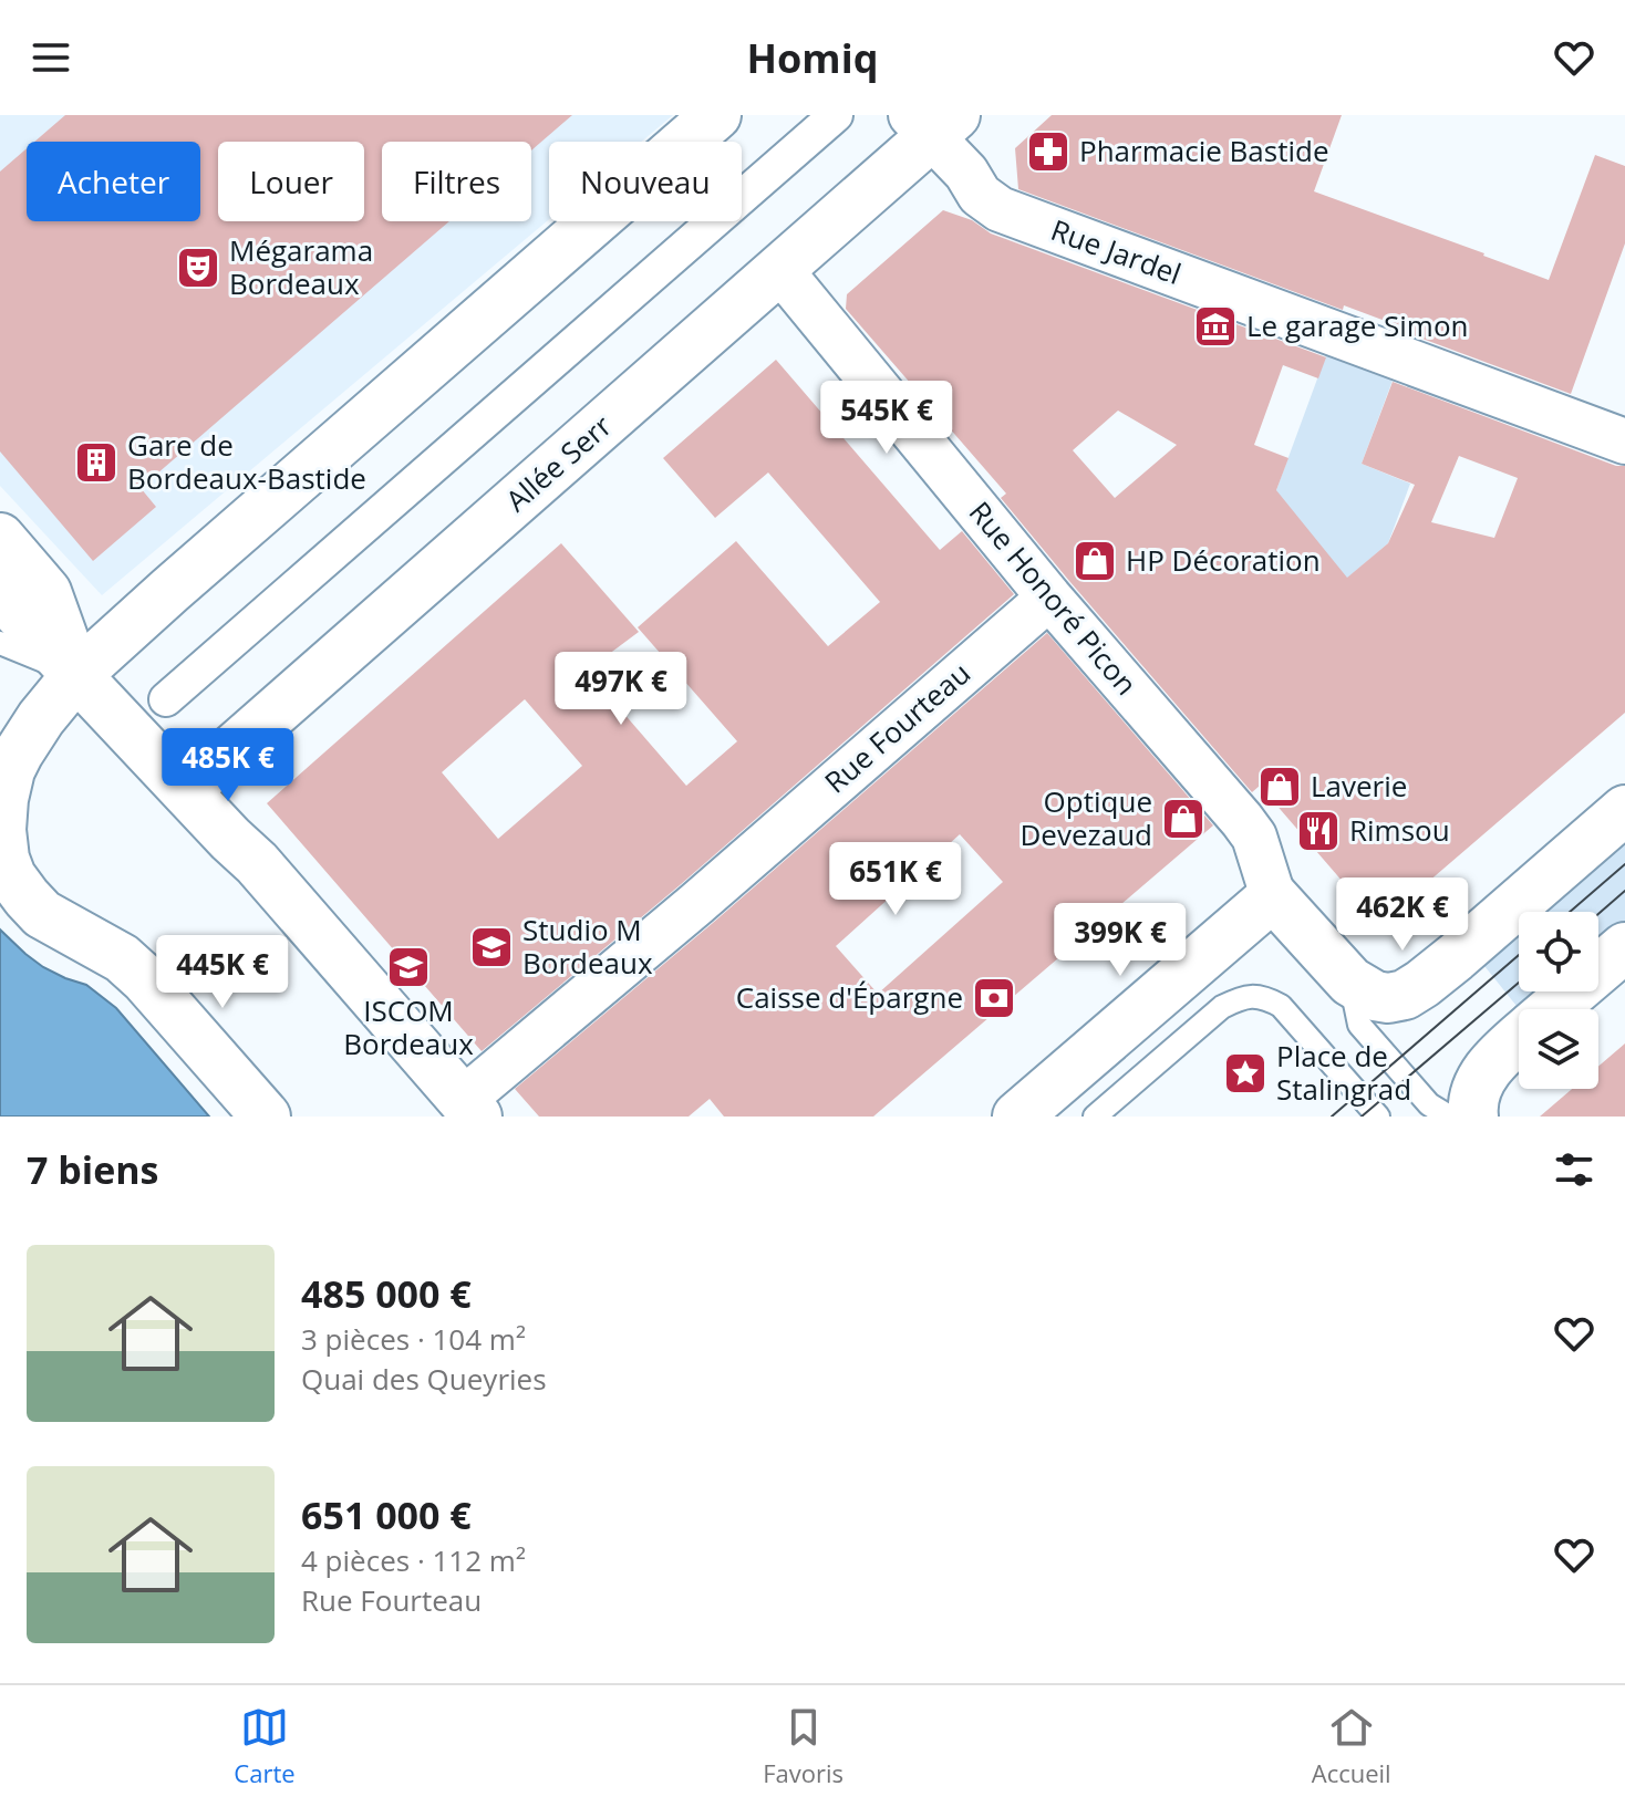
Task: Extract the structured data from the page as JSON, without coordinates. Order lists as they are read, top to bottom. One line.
{"streets":{"street":["Rue Jardel","Allée Serr","Rue Honoré Picon","Rue Fourteau"]},"crossings":[["Rue Jardel","Allée Serr"],["Allée Serr","Rue Honoré Picon"],["Rue Honoré Picon","Rue Fourteau"]],"places":{"pharmacy":["Pharmacie Bastide"],"theatre":["Mégarama Bordeaux"],"museum":["Le garage Simon"],"building":["Gare de Bordeaux-Bastide"],"shop":["HP Décoration","Laverie","Optique Devezaud"],"restaurant":["Rimsou"],"school or university":["Studio M Bordeaux","ISCOM Bordeaux"],"bank":["Caisse d'Épargne"],"place":["Place de Stalingrad"]},"page":{"header":"Homiq","chip":["Acheter","Louer","Filtres","Nouveau"],"price":["545K €","497K €","485K €","651K €","462K €","399K €","445K €"],"heading":"7 biens","list":[{"name":"485 000 €","note":"3 pièces · 104 m² · Quai des Queyries"},{"name":"651 000 €","note":"4 pièces · 112 m² · Rue Fourteau"}],"tabs":["Carte","Favoris","Accueil"]}}
